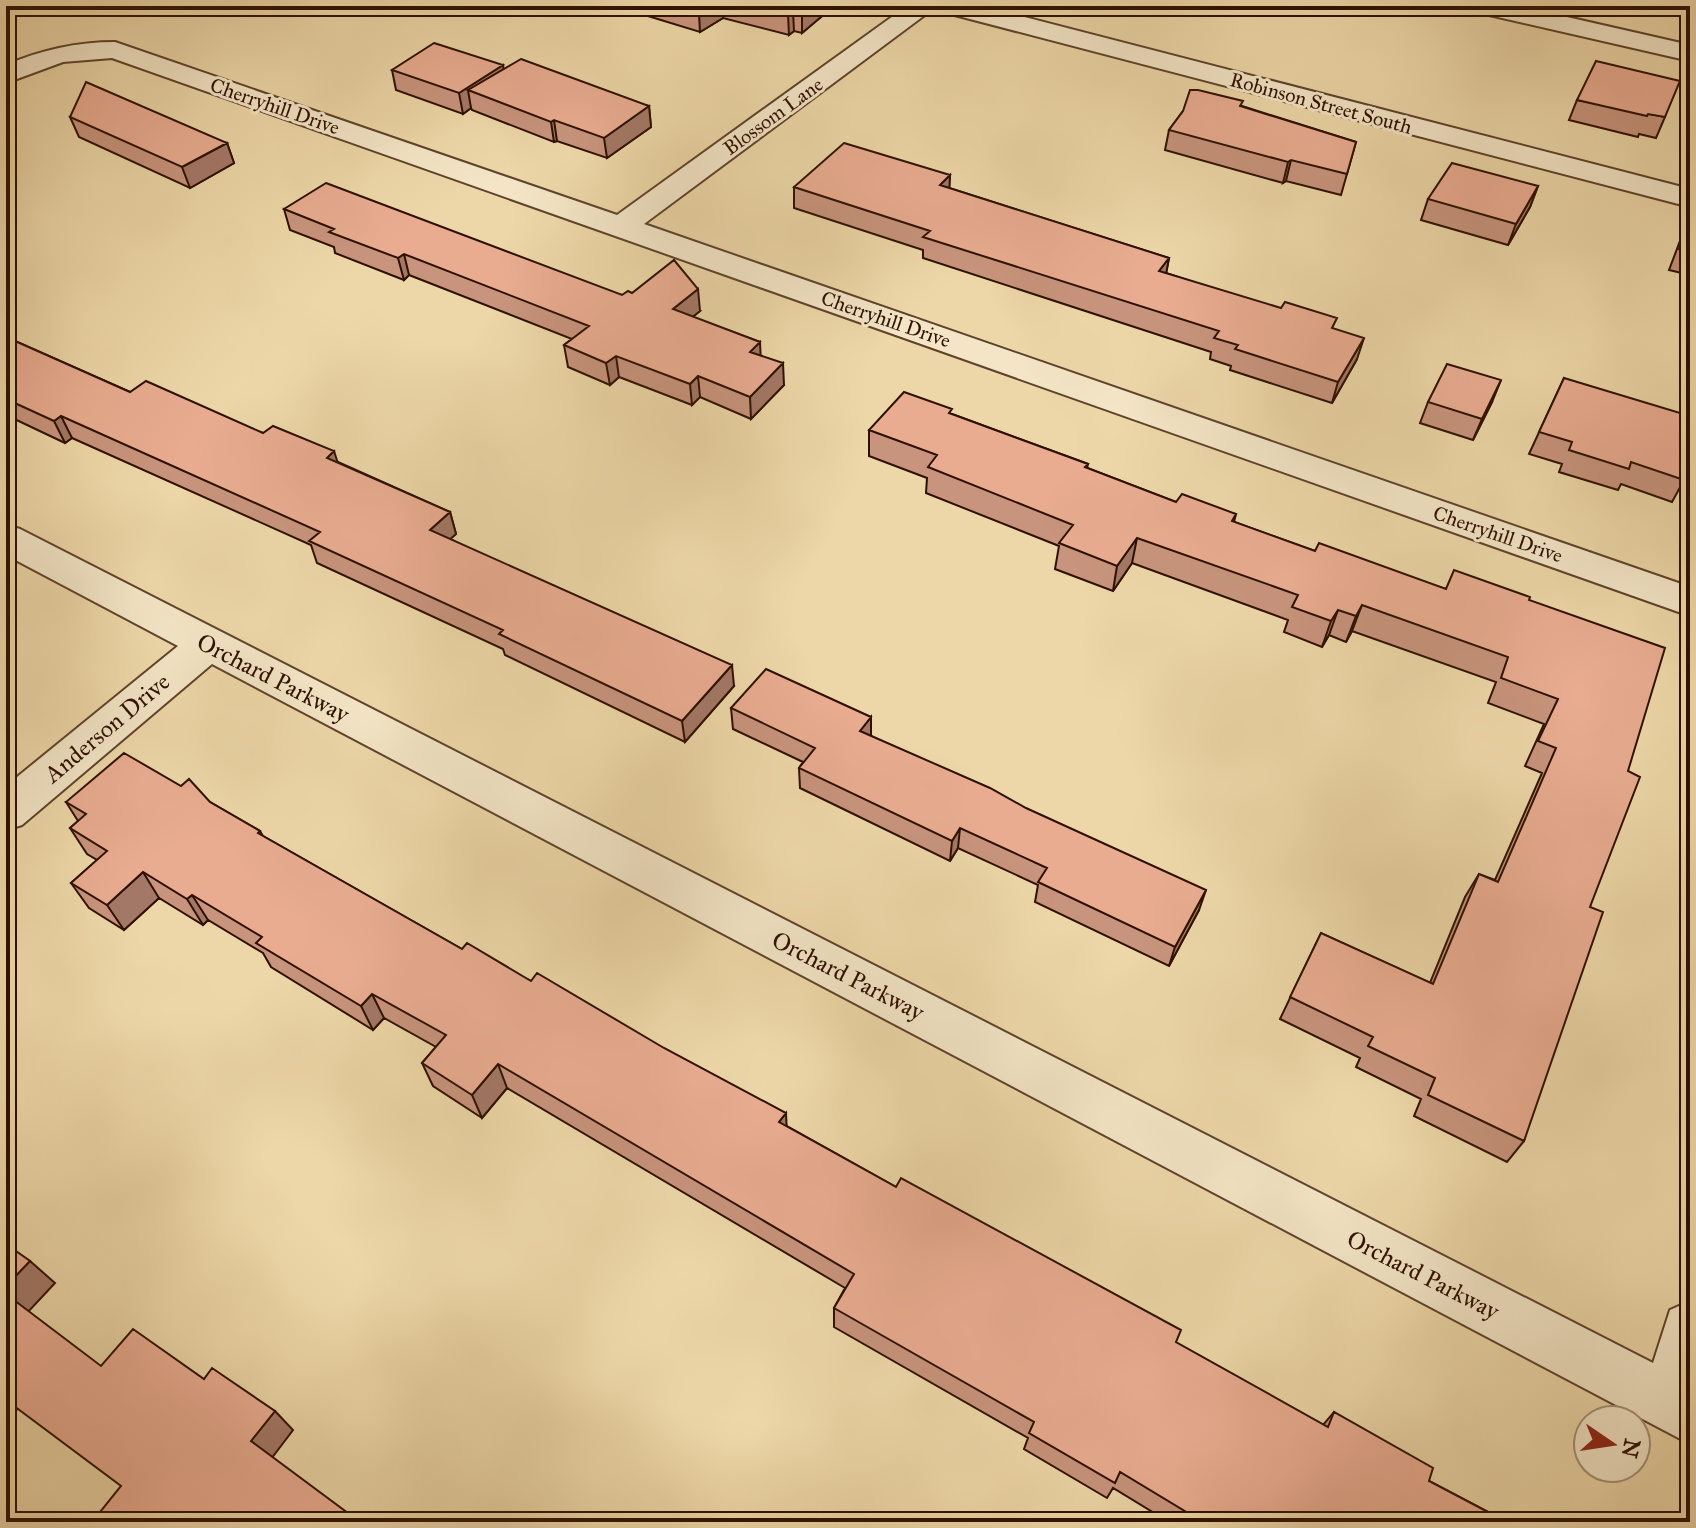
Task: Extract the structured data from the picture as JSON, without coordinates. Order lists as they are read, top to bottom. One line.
{"streets":{"street":["Robinson Street South","Cherryhill Drive","Blossom Lane","Orchard Parkway","Anderson Drive"]},"crossings":[["Cherryhill Drive","Blossom Lane"],["Orchard Parkway","Anderson Drive"]],"north":"right"}
